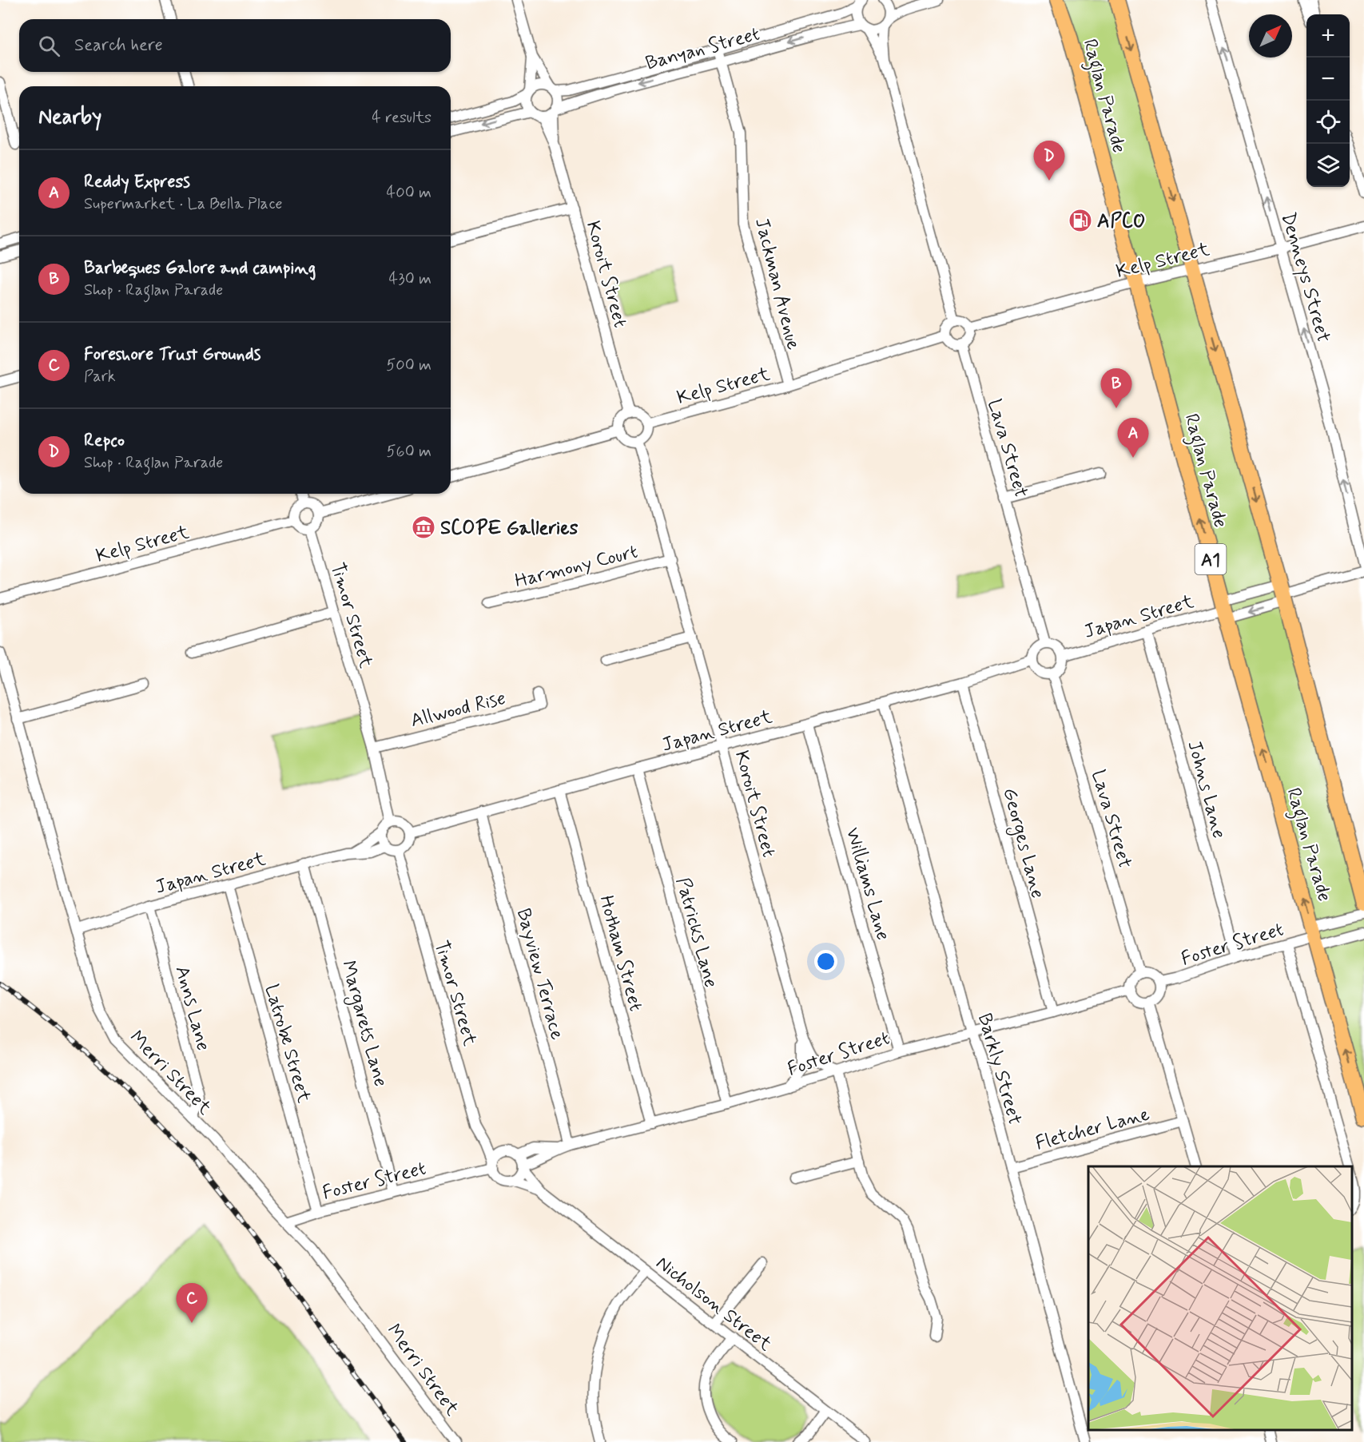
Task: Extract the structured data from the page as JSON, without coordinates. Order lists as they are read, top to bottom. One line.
{"streets":{"highway":["Raglan Parade","A1"],"street":["Banyan Street","Kelp Street","Koroit Street","Denneys Street","Jackman Avenue","Lava Street","Harmony Court","Timor Street","Japan Street","Allwood Rise","Johns Lane","Georges Lane","Williams Lane","Patricks Lane","Foster Street","Hotham Street","Bayview Terrace","Anns Lane","Margarets Lane","Latrobe Street","Barkly Street","Merri Street","Fletcher Lane","Nicholson Street"]},"crossings":[["Banyan Street","Koroit Street"],["Banyan Street","Jackman Avenue"],["Raglan Parade","Kelp Street"],["Raglan Parade","Japan Street"],["Raglan Parade","Foster Street"],["Kelp Street","Koroit Street"],["Kelp Street","Denneys Street"],["Kelp Street","Jackman Avenue"],["Kelp Street","Lava Street"],["Kelp Street","Timor Street"],["Koroit Street","Harmony Court"],["Koroit Street","Japan Street"],["Koroit Street","Foster Street"],["Lava Street","Japan Street"],["Lava Street","Foster Street"],["Timor Street","Japan Street"],["Timor Street","Allwood Rise"],["Timor Street","Foster Street"],["Timor Street","Nicholson Street"],["Japan Street","Johns Lane"],["Japan Street","Georges Lane"],["Japan Street","Williams Lane"],["Japan Street","Patricks Lane"],["Japan Street","Hotham Street"],["Japan Street","Bayview Terrace"],["Japan Street","Anns Lane"],["Japan Street","Margarets Lane"],["Japan Street","Latrobe Street"],["Japan Street","Barkly Street"],["Japan Street","Merri Street"],["Johns Lane","Foster Street"],["Georges Lane","Foster Street"],["Williams Lane","Foster Street"],["Patricks Lane","Foster Street"],["Foster Street","Hotham Street"],["Foster Street","Bayview Terrace"],["Foster Street","Margarets Lane"],["Foster Street","Latrobe Street"],["Foster Street","Barkly Street"],["Foster Street","Merri Street"],["Foster Street","Nicholson Street"],["Anns Lane","Merri Street"],["Barkly Street","Fletcher Lane"]],"one_way":["Denneys Street"],"places":{"fuel station":["APCO"],"museum":["SCOPE Galleries"]},"north":"top right","page":{"map_buttons":["+","−"],"search":"Search here","heading":["Nearby","4 results"],"pins":["D","B","A","C"],"list":[{"mark":"A","name":"Reddy Express","note":"Supermarket · La Bella Place","value":"400 m"},{"mark":"B","name":"Barbeques Galore and camping","note":"Shop · Raglan Parade","value":"430 m"},{"mark":"C","name":"Foreshore Trust Grounds","note":"Park","value":"500 m"},{"mark":"D","name":"Repco","note":"Shop · Raglan Parade","value":"560 m"}]}}
